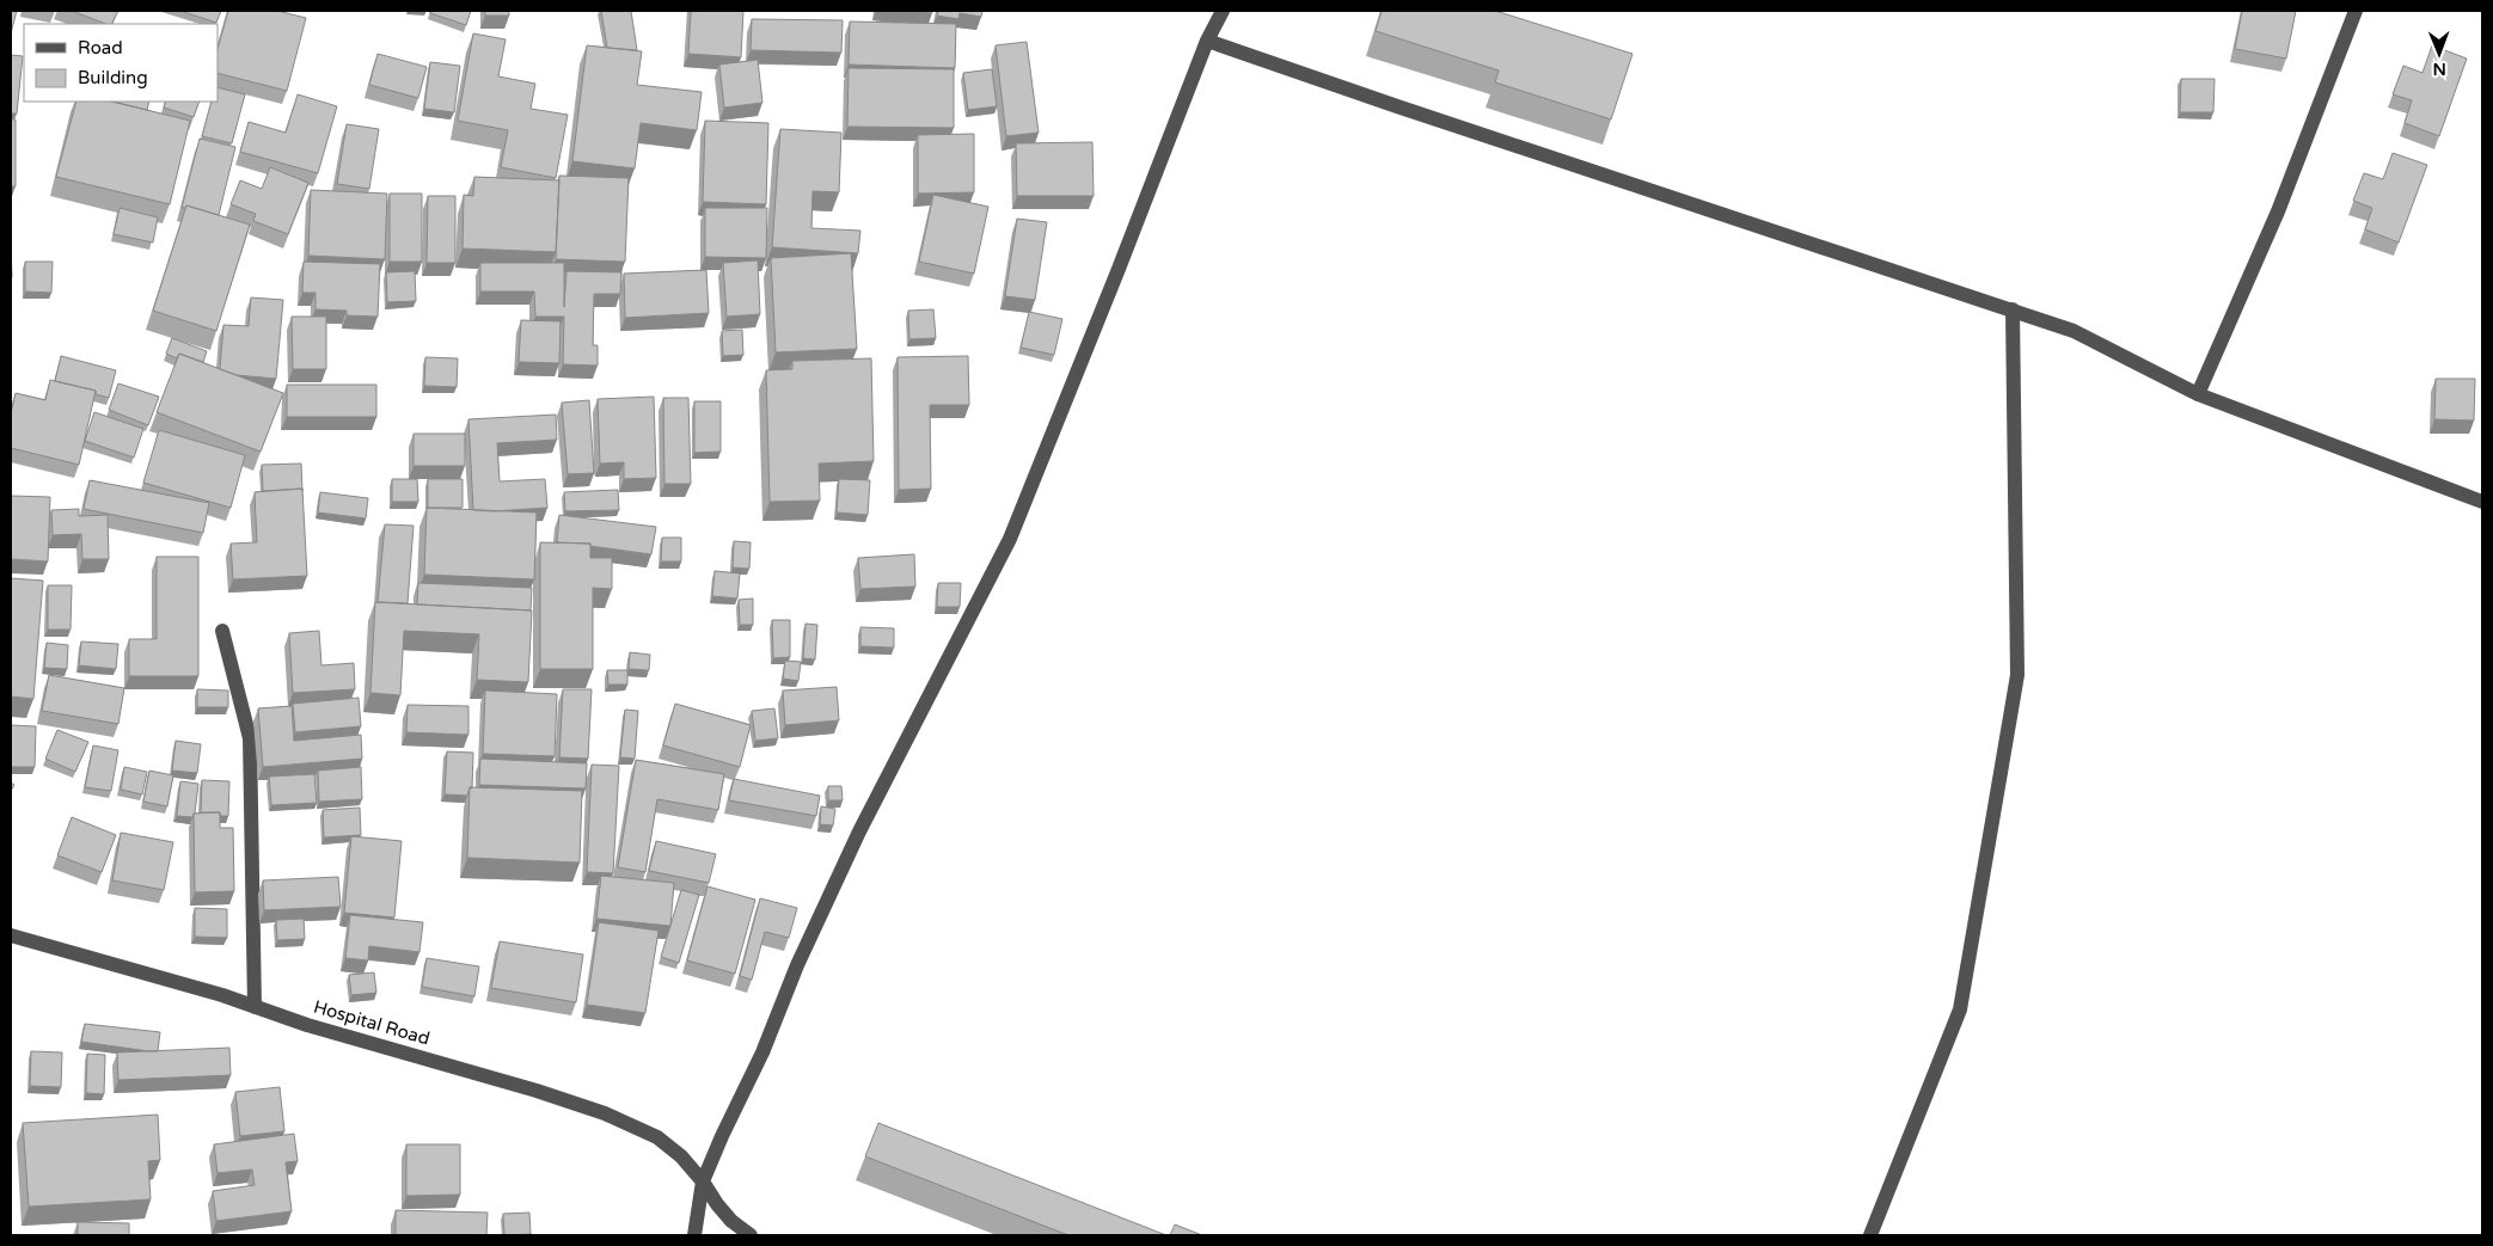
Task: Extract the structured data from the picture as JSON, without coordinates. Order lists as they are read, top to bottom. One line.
{"streets":{"street":["Hospital Road"]},"legend":["Road","Building"],"north":"bottom"}
